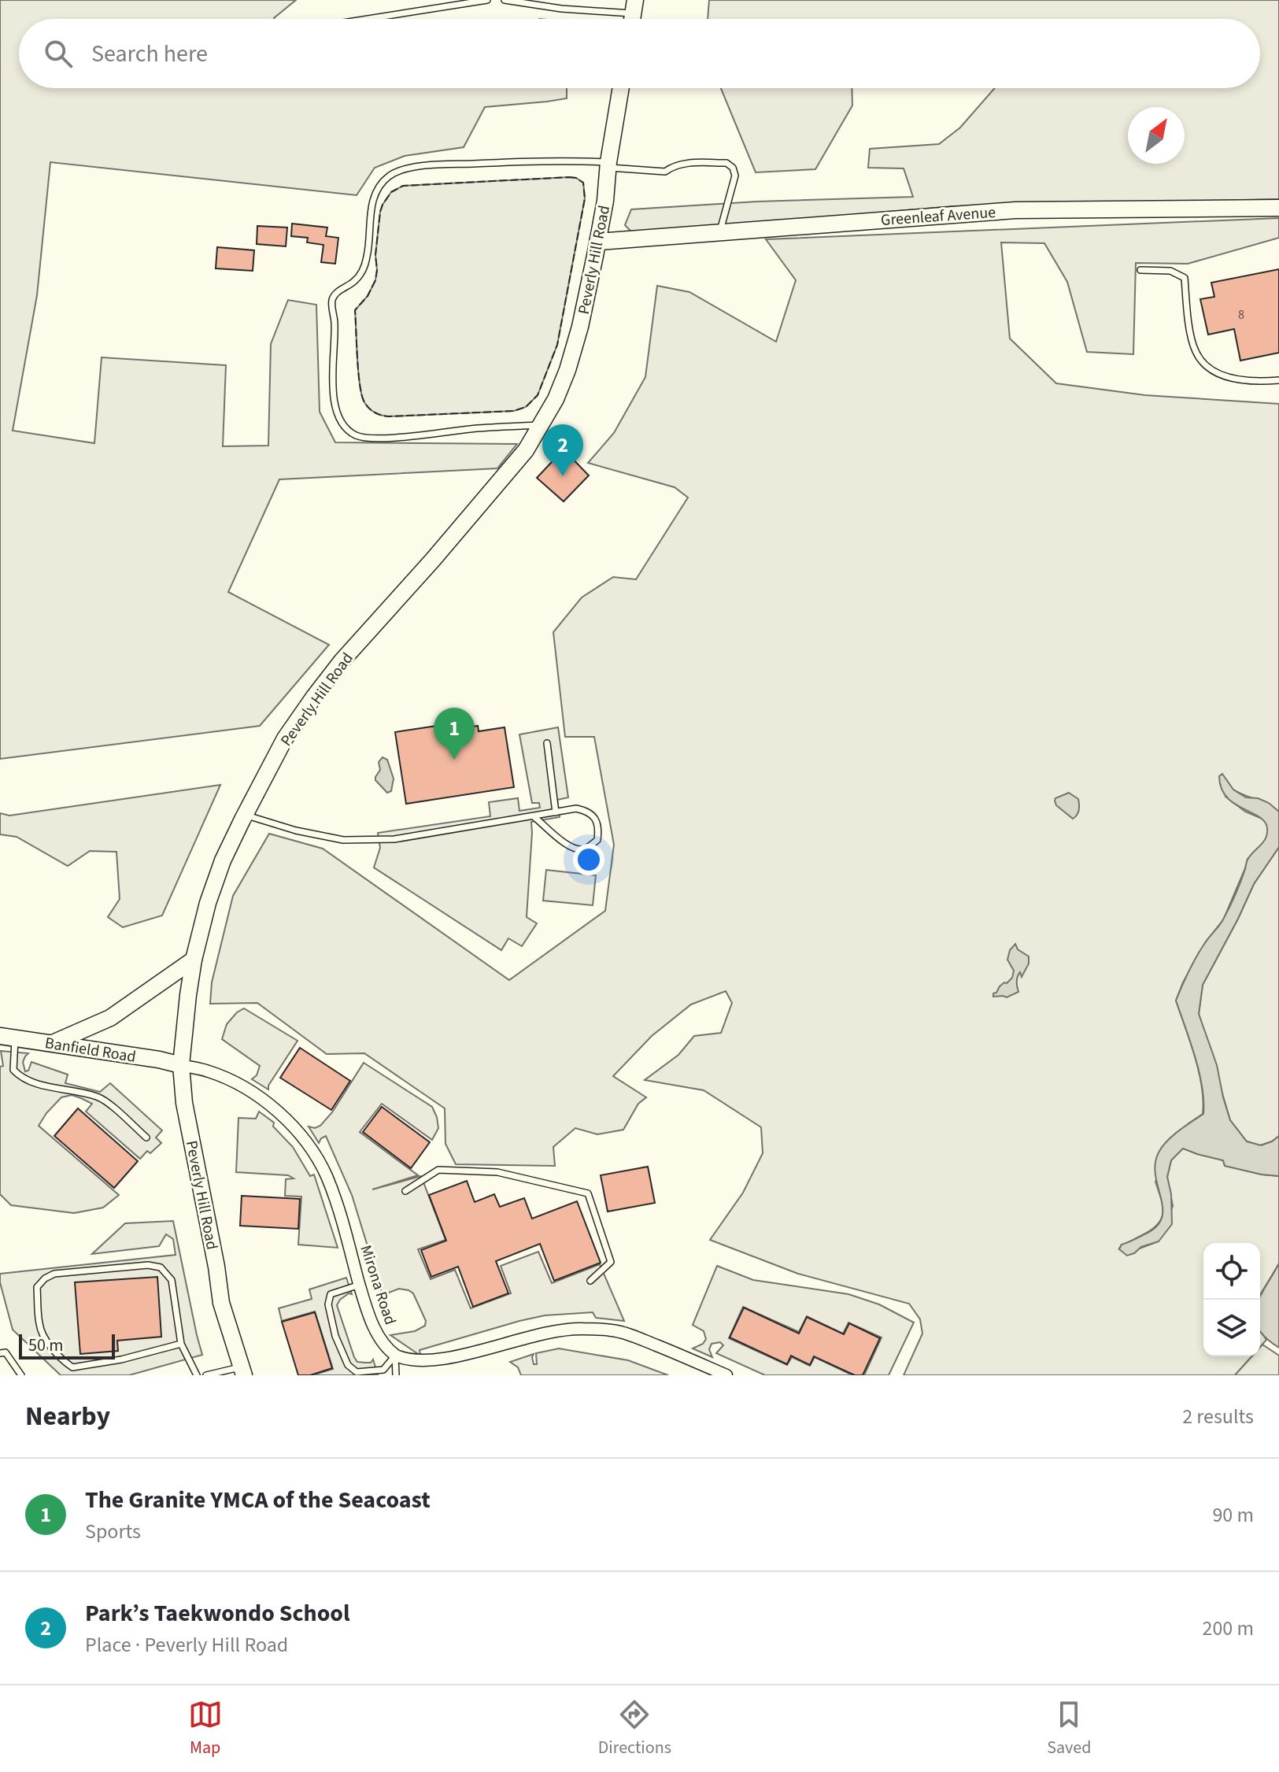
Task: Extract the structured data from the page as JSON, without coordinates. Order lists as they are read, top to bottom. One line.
{"streets":{"street":["Greenleaf Avenue","Peverly Hill Road","Banfield Road","Mirona Road"]},"crossings":[["Greenleaf Avenue","Peverly Hill Road"],["Peverly Hill Road","Banfield Road"],["Peverly Hill Road","Mirona Road"],["Banfield Road","Mirona Road"]],"house_numbers":["8"],"scale_bar":"50 m","north":"top right","page":{"search":"Search here","pins":["2","1"],"scale":"50 m","heading":["Nearby","2 results"],"list":[{"mark":"1","name":"The Granite YMCA of the Seacoast","note":"Sports","value":"90 m"},{"mark":"2","name":"Park’s Taekwondo School","note":"Place · Peverly Hill Road","value":"200 m"}],"nav":["Map","Directions","Saved"]}}
